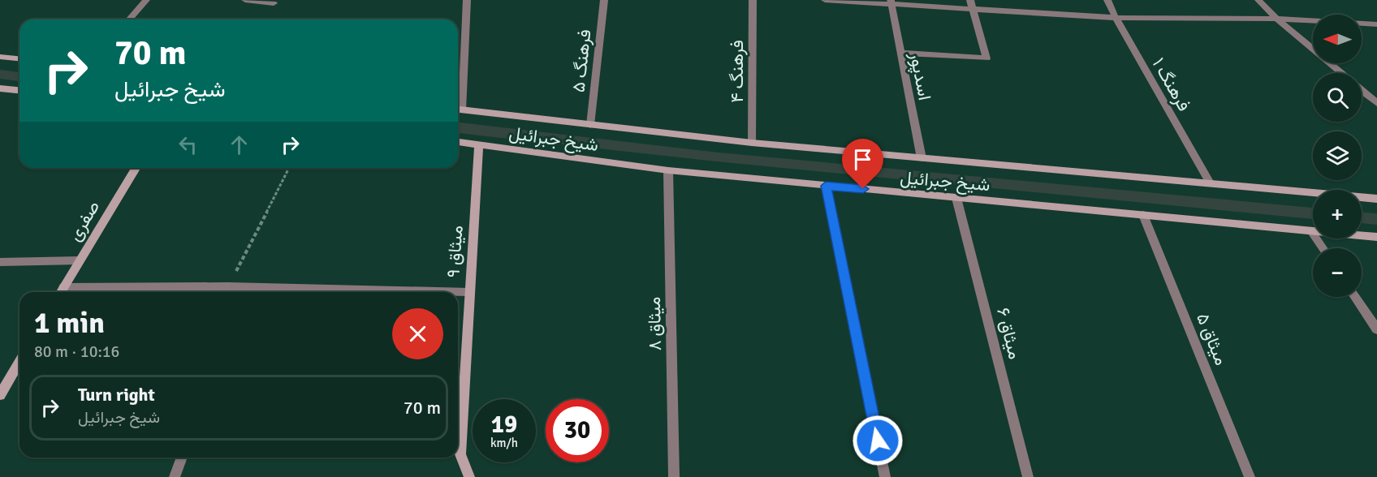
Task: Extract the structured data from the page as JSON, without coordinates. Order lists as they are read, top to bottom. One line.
{"streets":{"street":["فرهنگ ۵","فرهنگ ۴","اسدپور","فرهنگ ۱","شیخ جبرائیل","صفری","میثاق ۹","میثاق ۸","میثاق ۶","میثاق ۵"]},"crossings":[["فرهنگ ۵","شیخ جبرائیل"],["فرهنگ ۴","شیخ جبرائیل"],["اسدپور","شیخ جبرائیل"],["فرهنگ ۱","شیخ جبرائیل"],["شیخ جبرائیل","میثاق ۹"],["شیخ جبرائیل","میثاق ۸"],["شیخ جبرائیل","میثاق ۶"],["شیخ جبرائیل","میثاق ۵"]],"north":"left","page":{"map_buttons":["+","−"],"turn":["70 m","شیخ جبرائیل"],"heading":["1 min","80 m · 10:16"],"list":[{"name":"Turn right","note":"شیخ جبرائیل","value":"70 m"}],"speed":"19 km/h","limit":"30"}}
